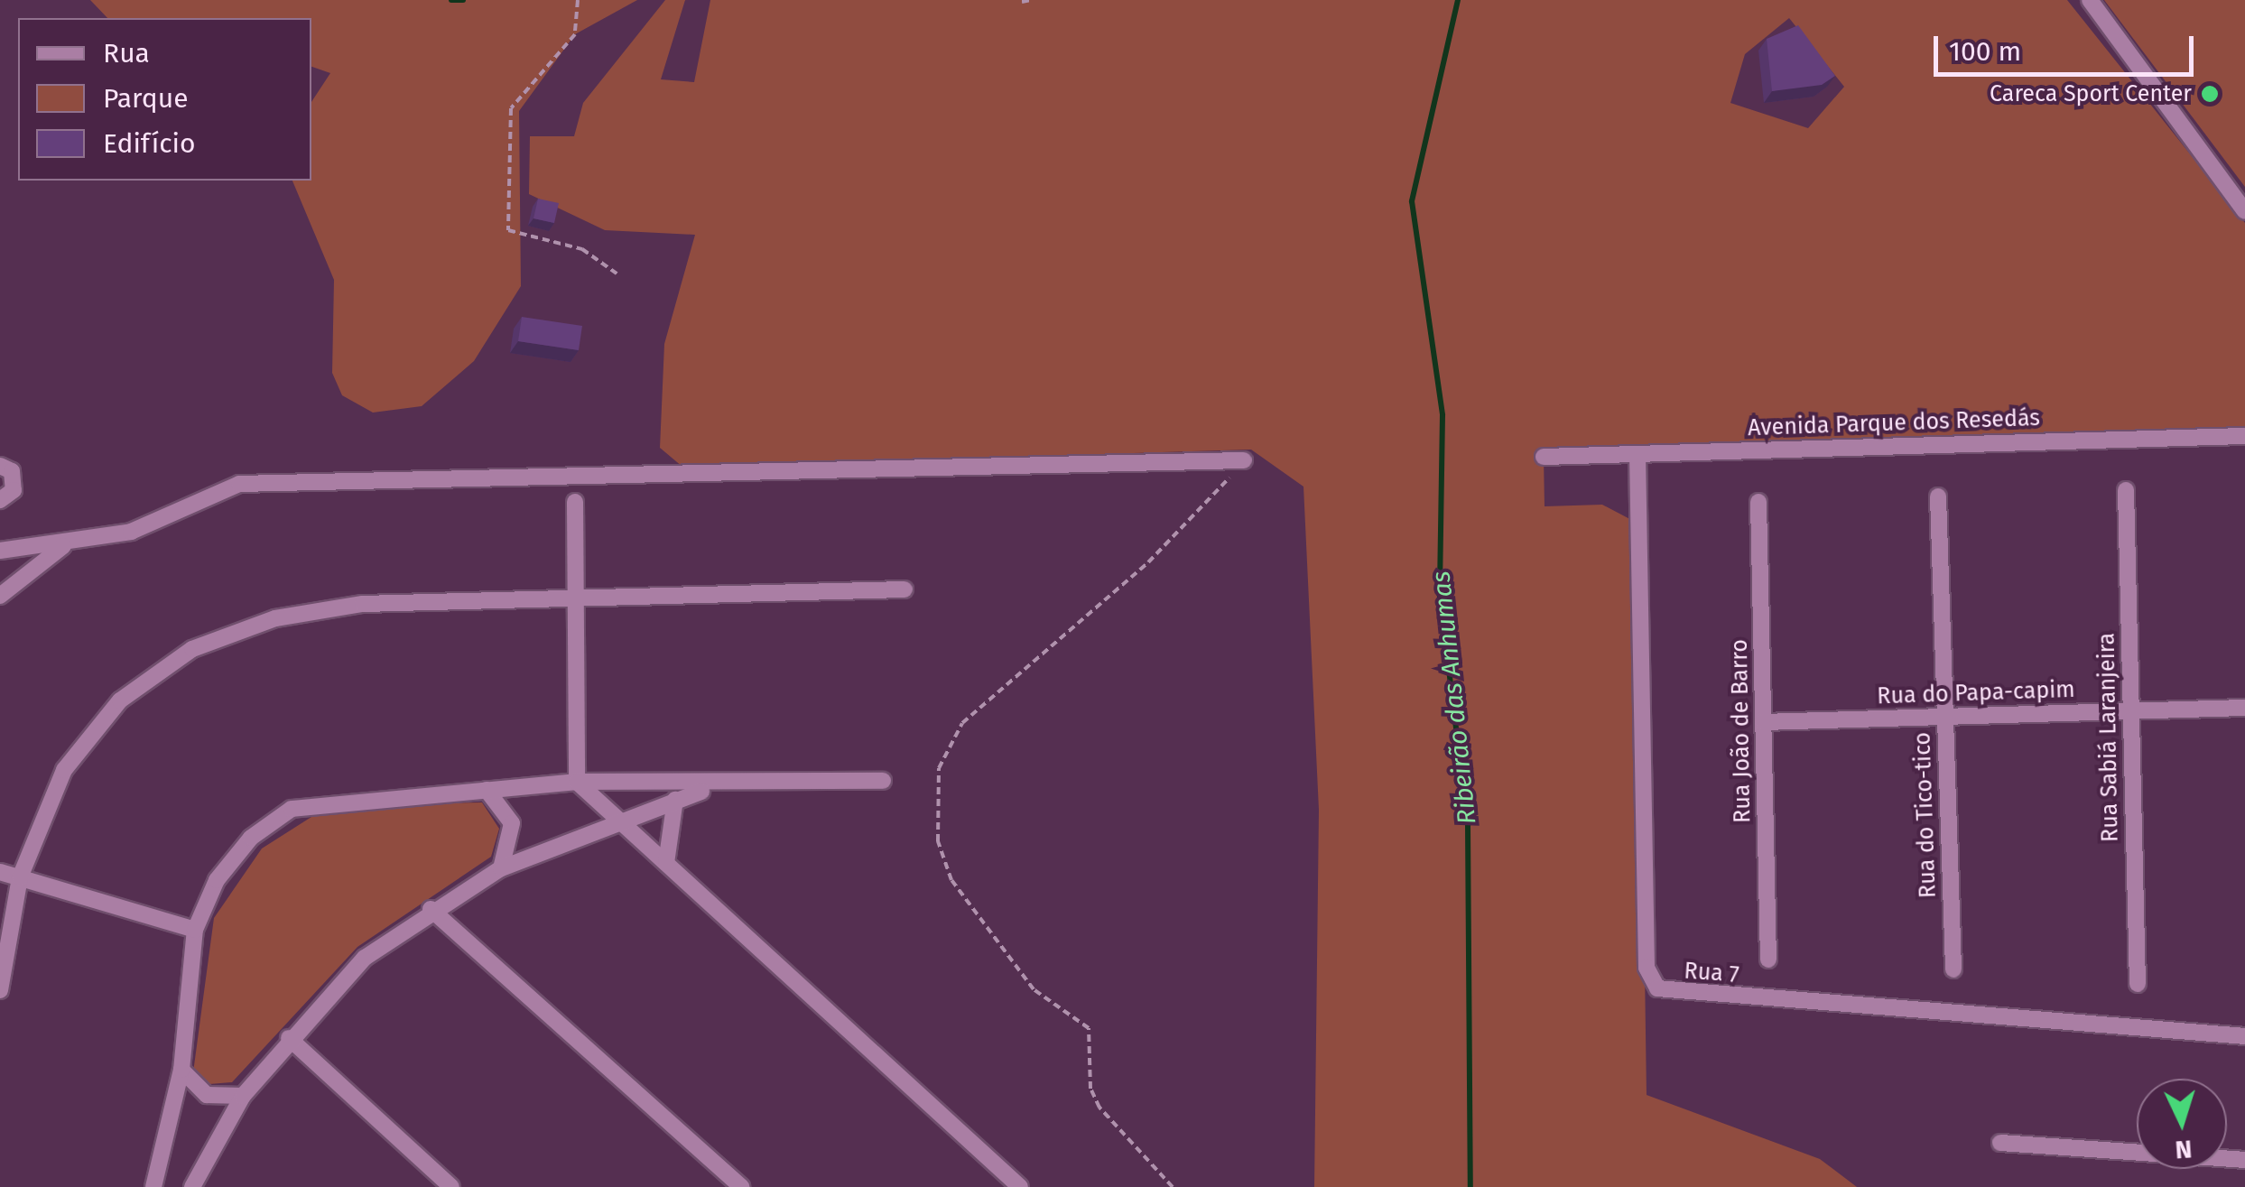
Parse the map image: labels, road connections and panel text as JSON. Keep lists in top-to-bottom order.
{
  "streets": {
    "street": [
      "Avenida Parque dos Resedás",
      "Rua do Papa-capim",
      "Rua João de Barro",
      "Rua Sabiá Laranjeira",
      "Rua do Tico-tico",
      "Rua 7"
    ]
  },
  "crossings": [
    ["Avenida Parque dos Resedás", "Rua 7"],
    ["Rua do Papa-capim", "Rua João de Barro"],
    ["Rua do Papa-capim", "Rua Sabiá Laranjeira"],
    ["Rua do Papa-capim", "Rua do Tico-tico"]
  ],
  "water": ["Ribeirão das Anhumas"],
  "places": ["Careca Sport Center"],
  "legend": ["Rua", "Parque", "Edifício"],
  "scale_bar": "100 m",
  "north": "bottom"
}
